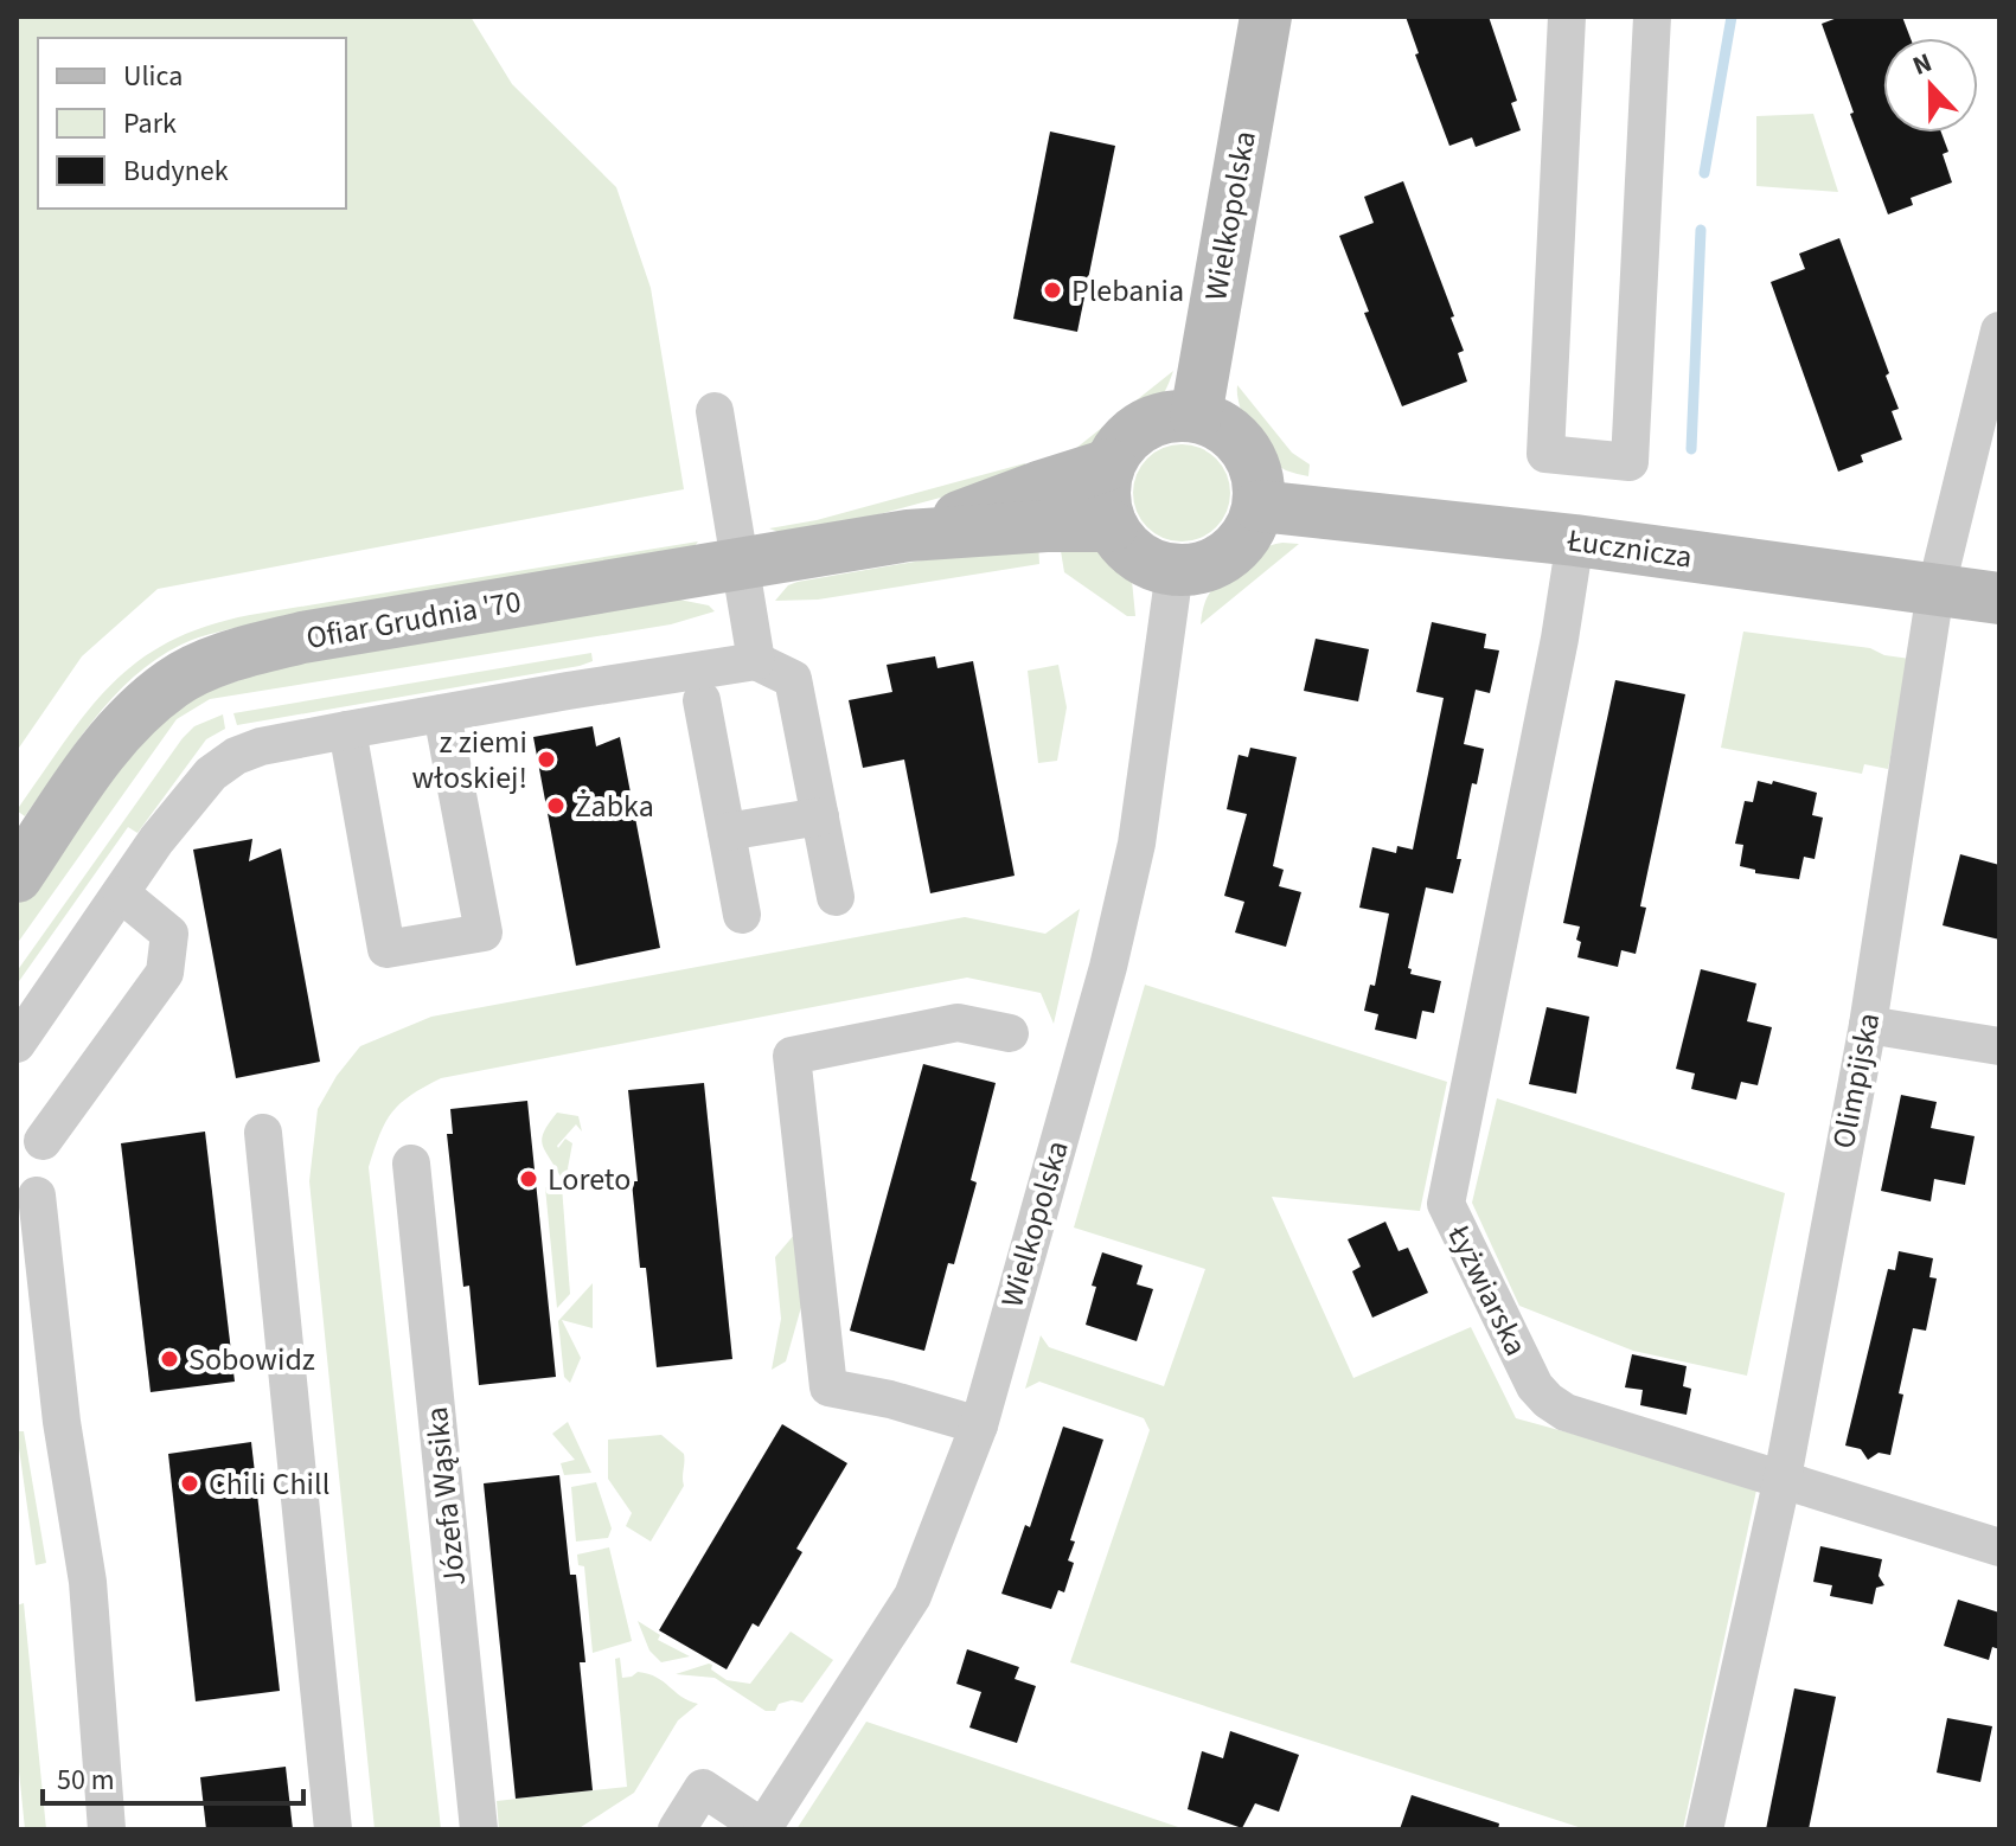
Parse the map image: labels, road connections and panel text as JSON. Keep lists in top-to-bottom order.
{
  "streets": {
    "street": [
      "Wielkopolska",
      "Łucznicza",
      "Ofiar Grudnia '70",
      "Olimpijska",
      "Łyżwiarska",
      "Józefa Wąsika"
    ]
  },
  "crossings": [
    ["Wielkopolska", "Łucznicza"],
    ["Wielkopolska", "Ofiar Grudnia '70"],
    ["Łucznicza", "Ofiar Grudnia '70"],
    ["Łucznicza", "Olimpijska"],
    ["Łucznicza", "Łyżwiarska"],
    ["Olimpijska", "Łyżwiarska"]
  ],
  "places": [
    "Plebania",
    "z ziemi włoskiej!",
    "Żabka",
    "Loreto",
    "Sobowidz",
    "Chili Chill"
  ],
  "legend": ["Ulica", "Park", "Budynek"],
  "scale_bar": "50 m",
  "north": "top"
}
